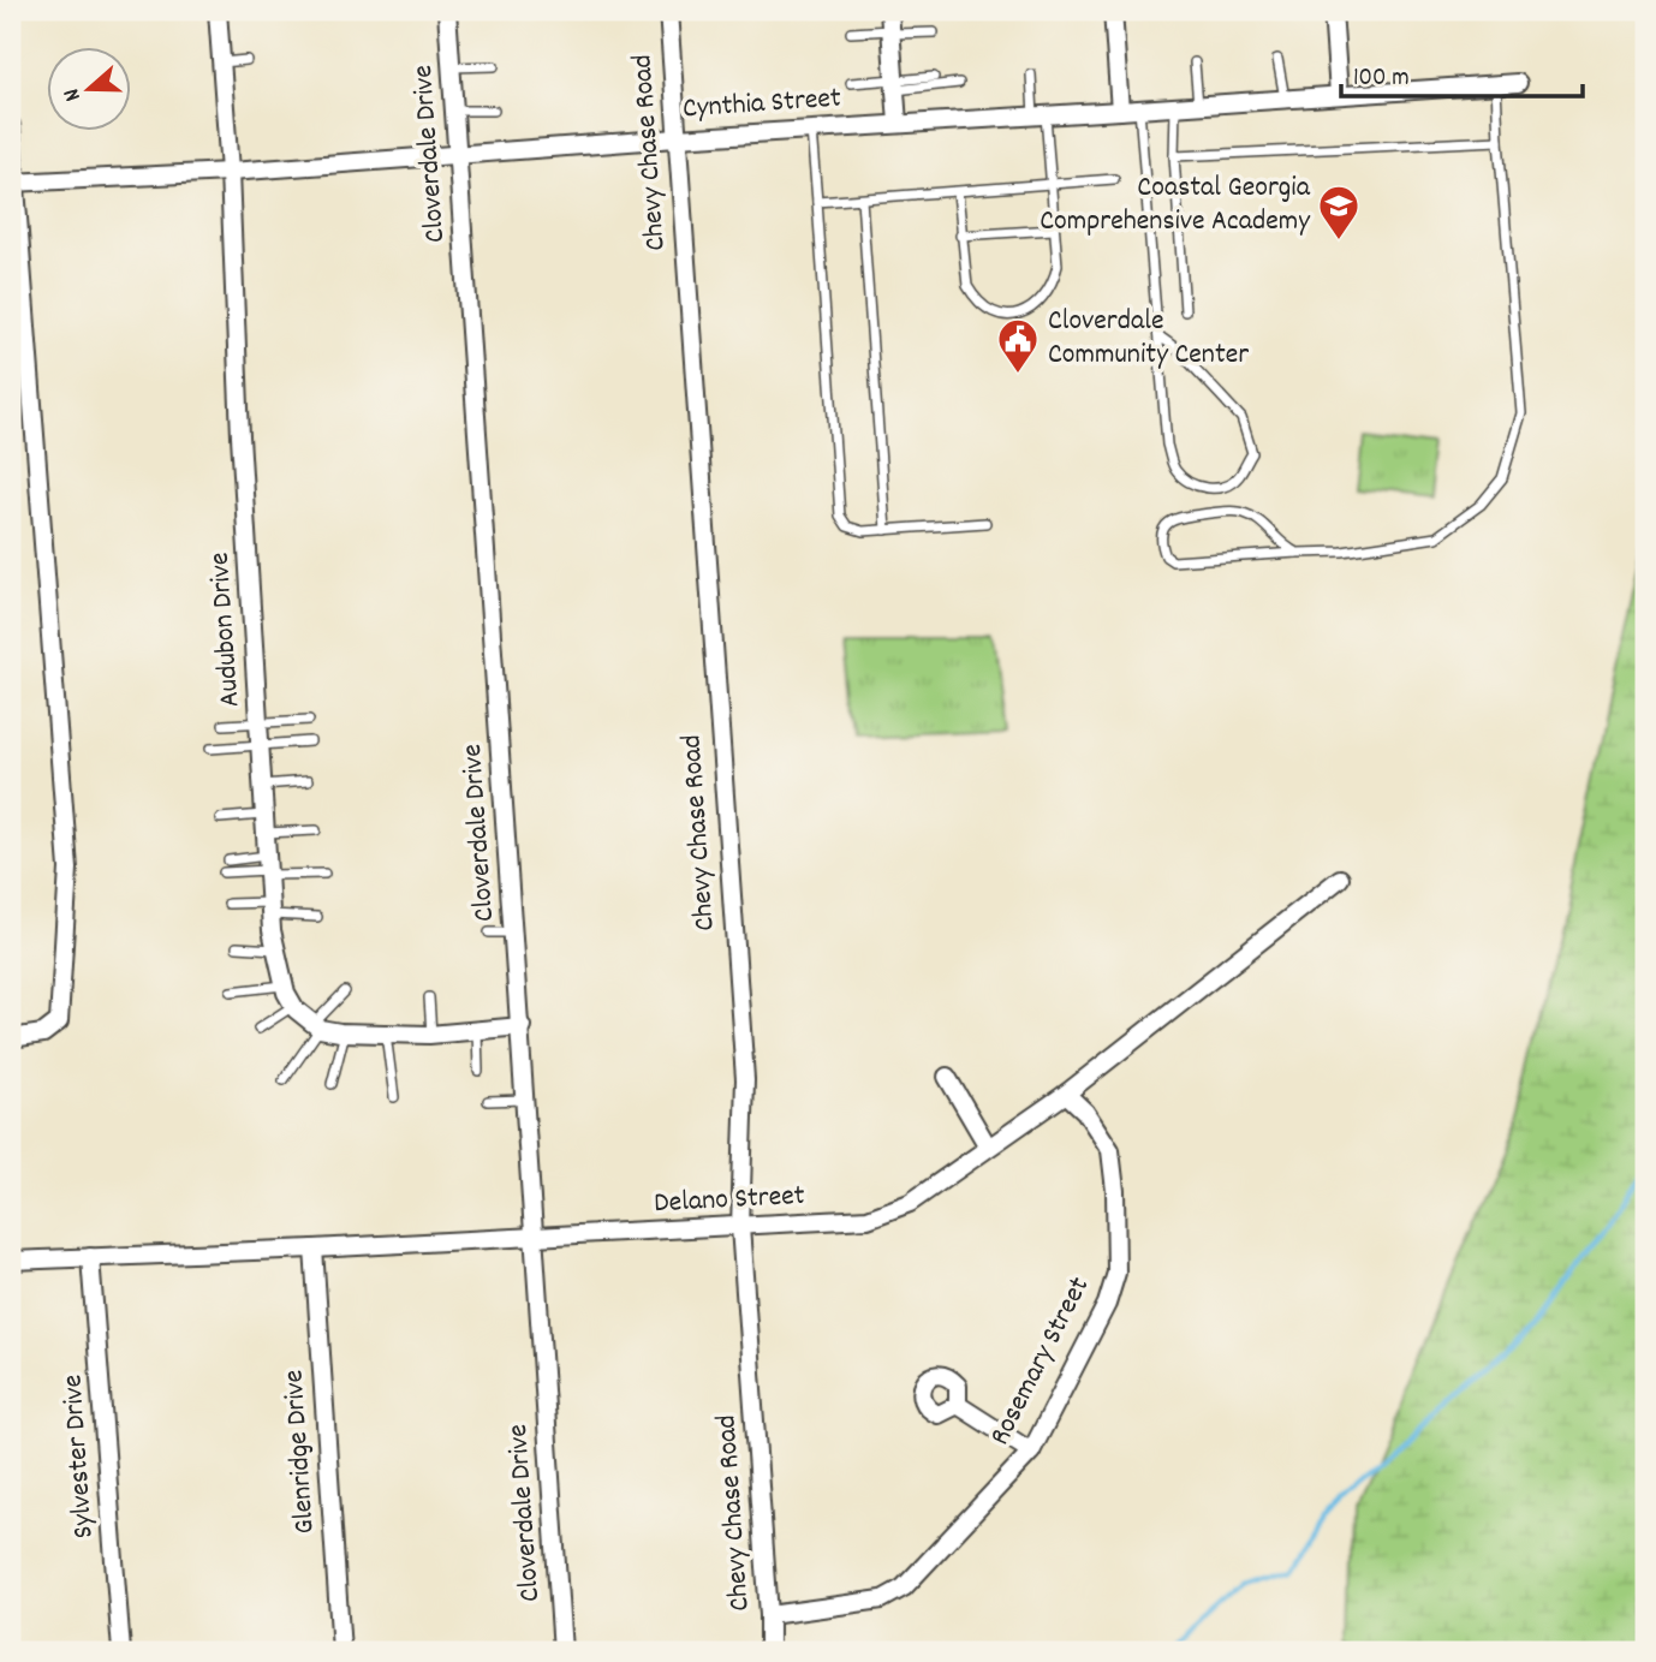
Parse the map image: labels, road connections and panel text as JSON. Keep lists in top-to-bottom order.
{
  "streets": {
    "street": [
      "Cynthia Street",
      "Chevy Chase Road",
      "Cloverdale Drive",
      "Audubon Drive",
      "Delano Street",
      "Rosemary Street",
      "Glenridge Drive",
      "Sylvester Drive"
    ]
  },
  "crossings": [
    ["Cynthia Street", "Chevy Chase Road"],
    ["Cynthia Street", "Cloverdale Drive"],
    ["Cynthia Street", "Audubon Drive"],
    ["Chevy Chase Road", "Delano Street"],
    ["Chevy Chase Road", "Rosemary Street"],
    ["Cloverdale Drive", "Delano Street"],
    ["Delano Street", "Rosemary Street"],
    ["Delano Street", "Glenridge Drive"],
    ["Delano Street", "Sylvester Drive"]
  ],
  "places": {
    "school or university": ["Coastal Georgia Comprehensive Academy"],
    "public building": ["Cloverdale Community Center"]
  },
  "scale_bar": "100 m",
  "north": "left"
}
